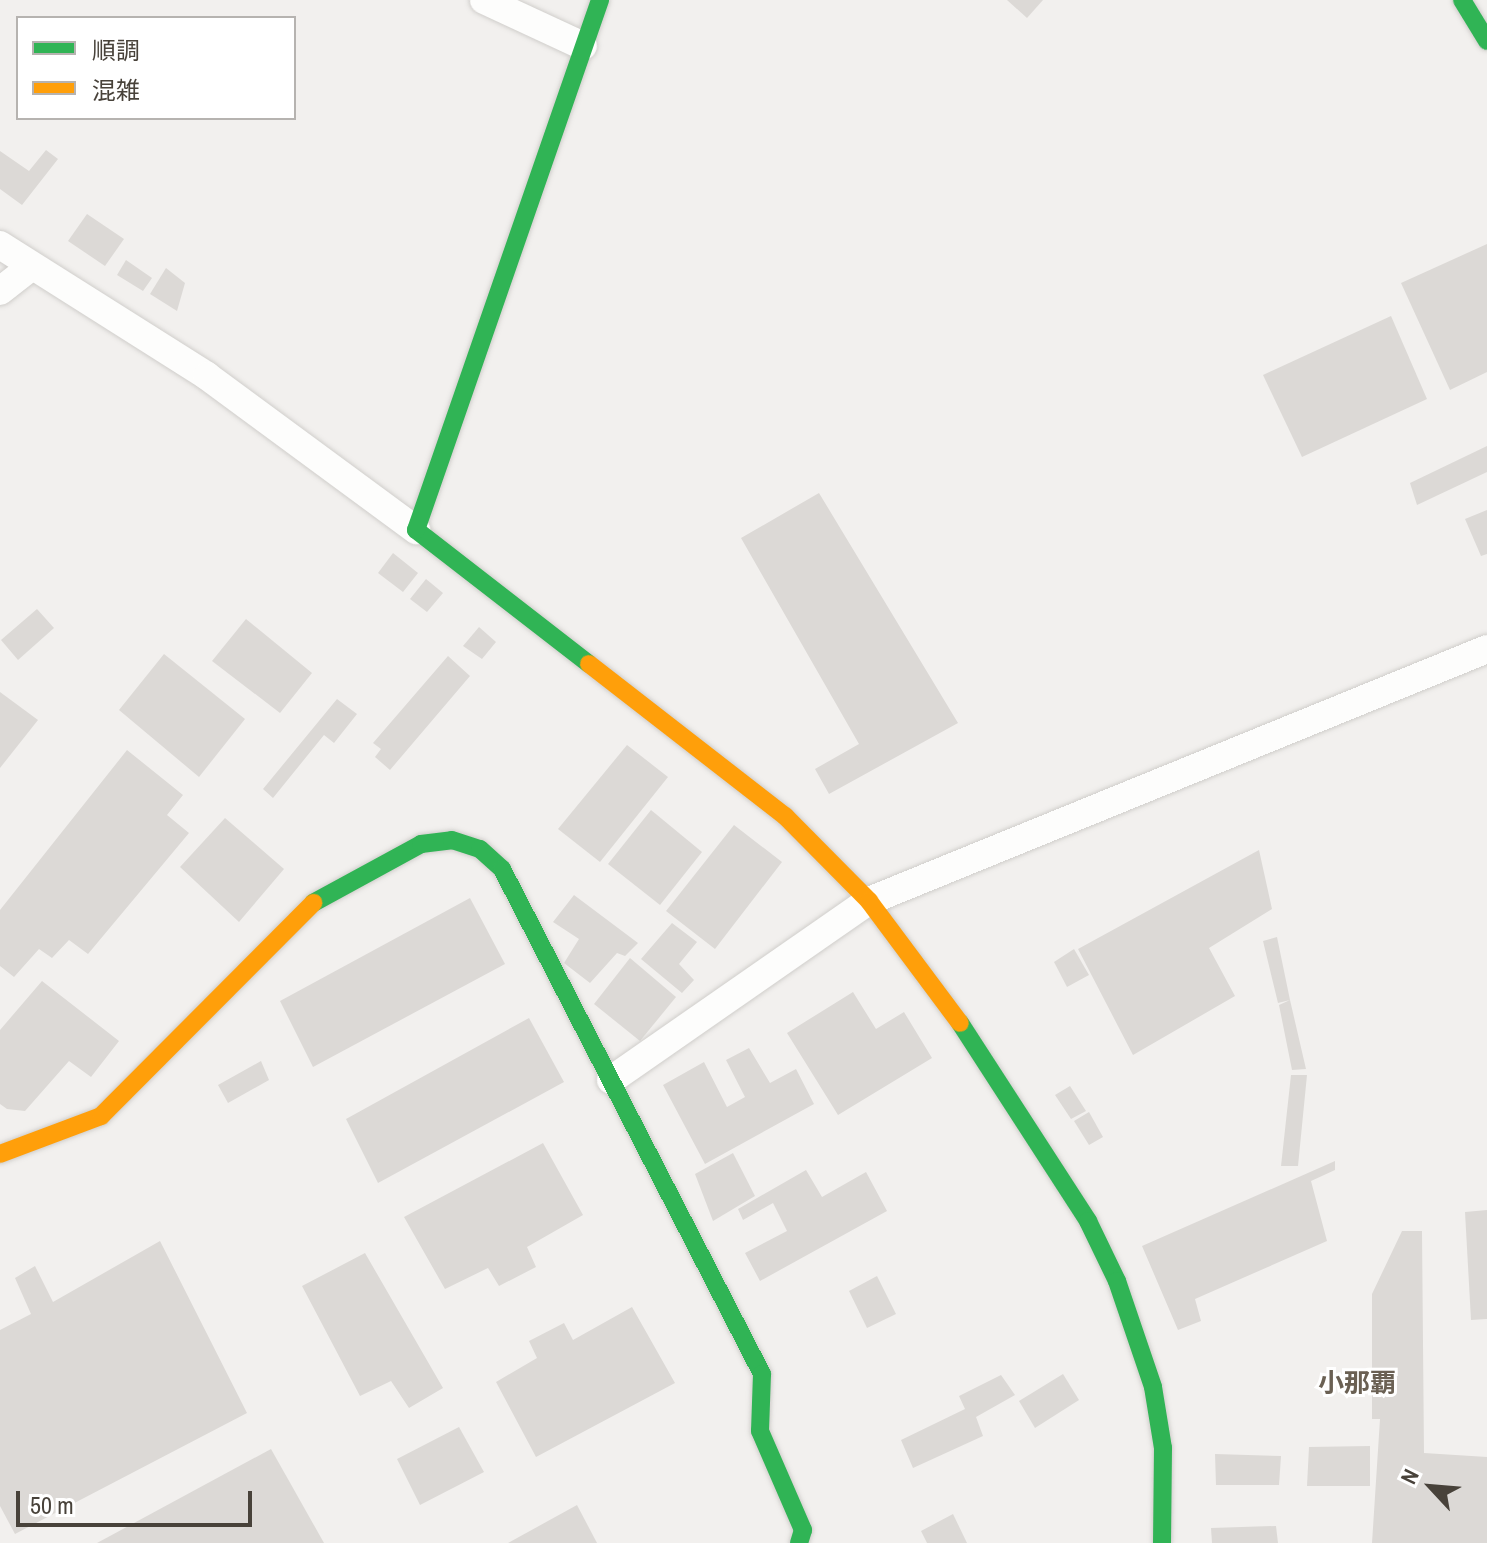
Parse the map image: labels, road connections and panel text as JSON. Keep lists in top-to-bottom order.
{
  "districts": ["小那覇"],
  "legend": ["順調", "混雑"],
  "scale_bar": "50 m",
  "north": "top left"
}
